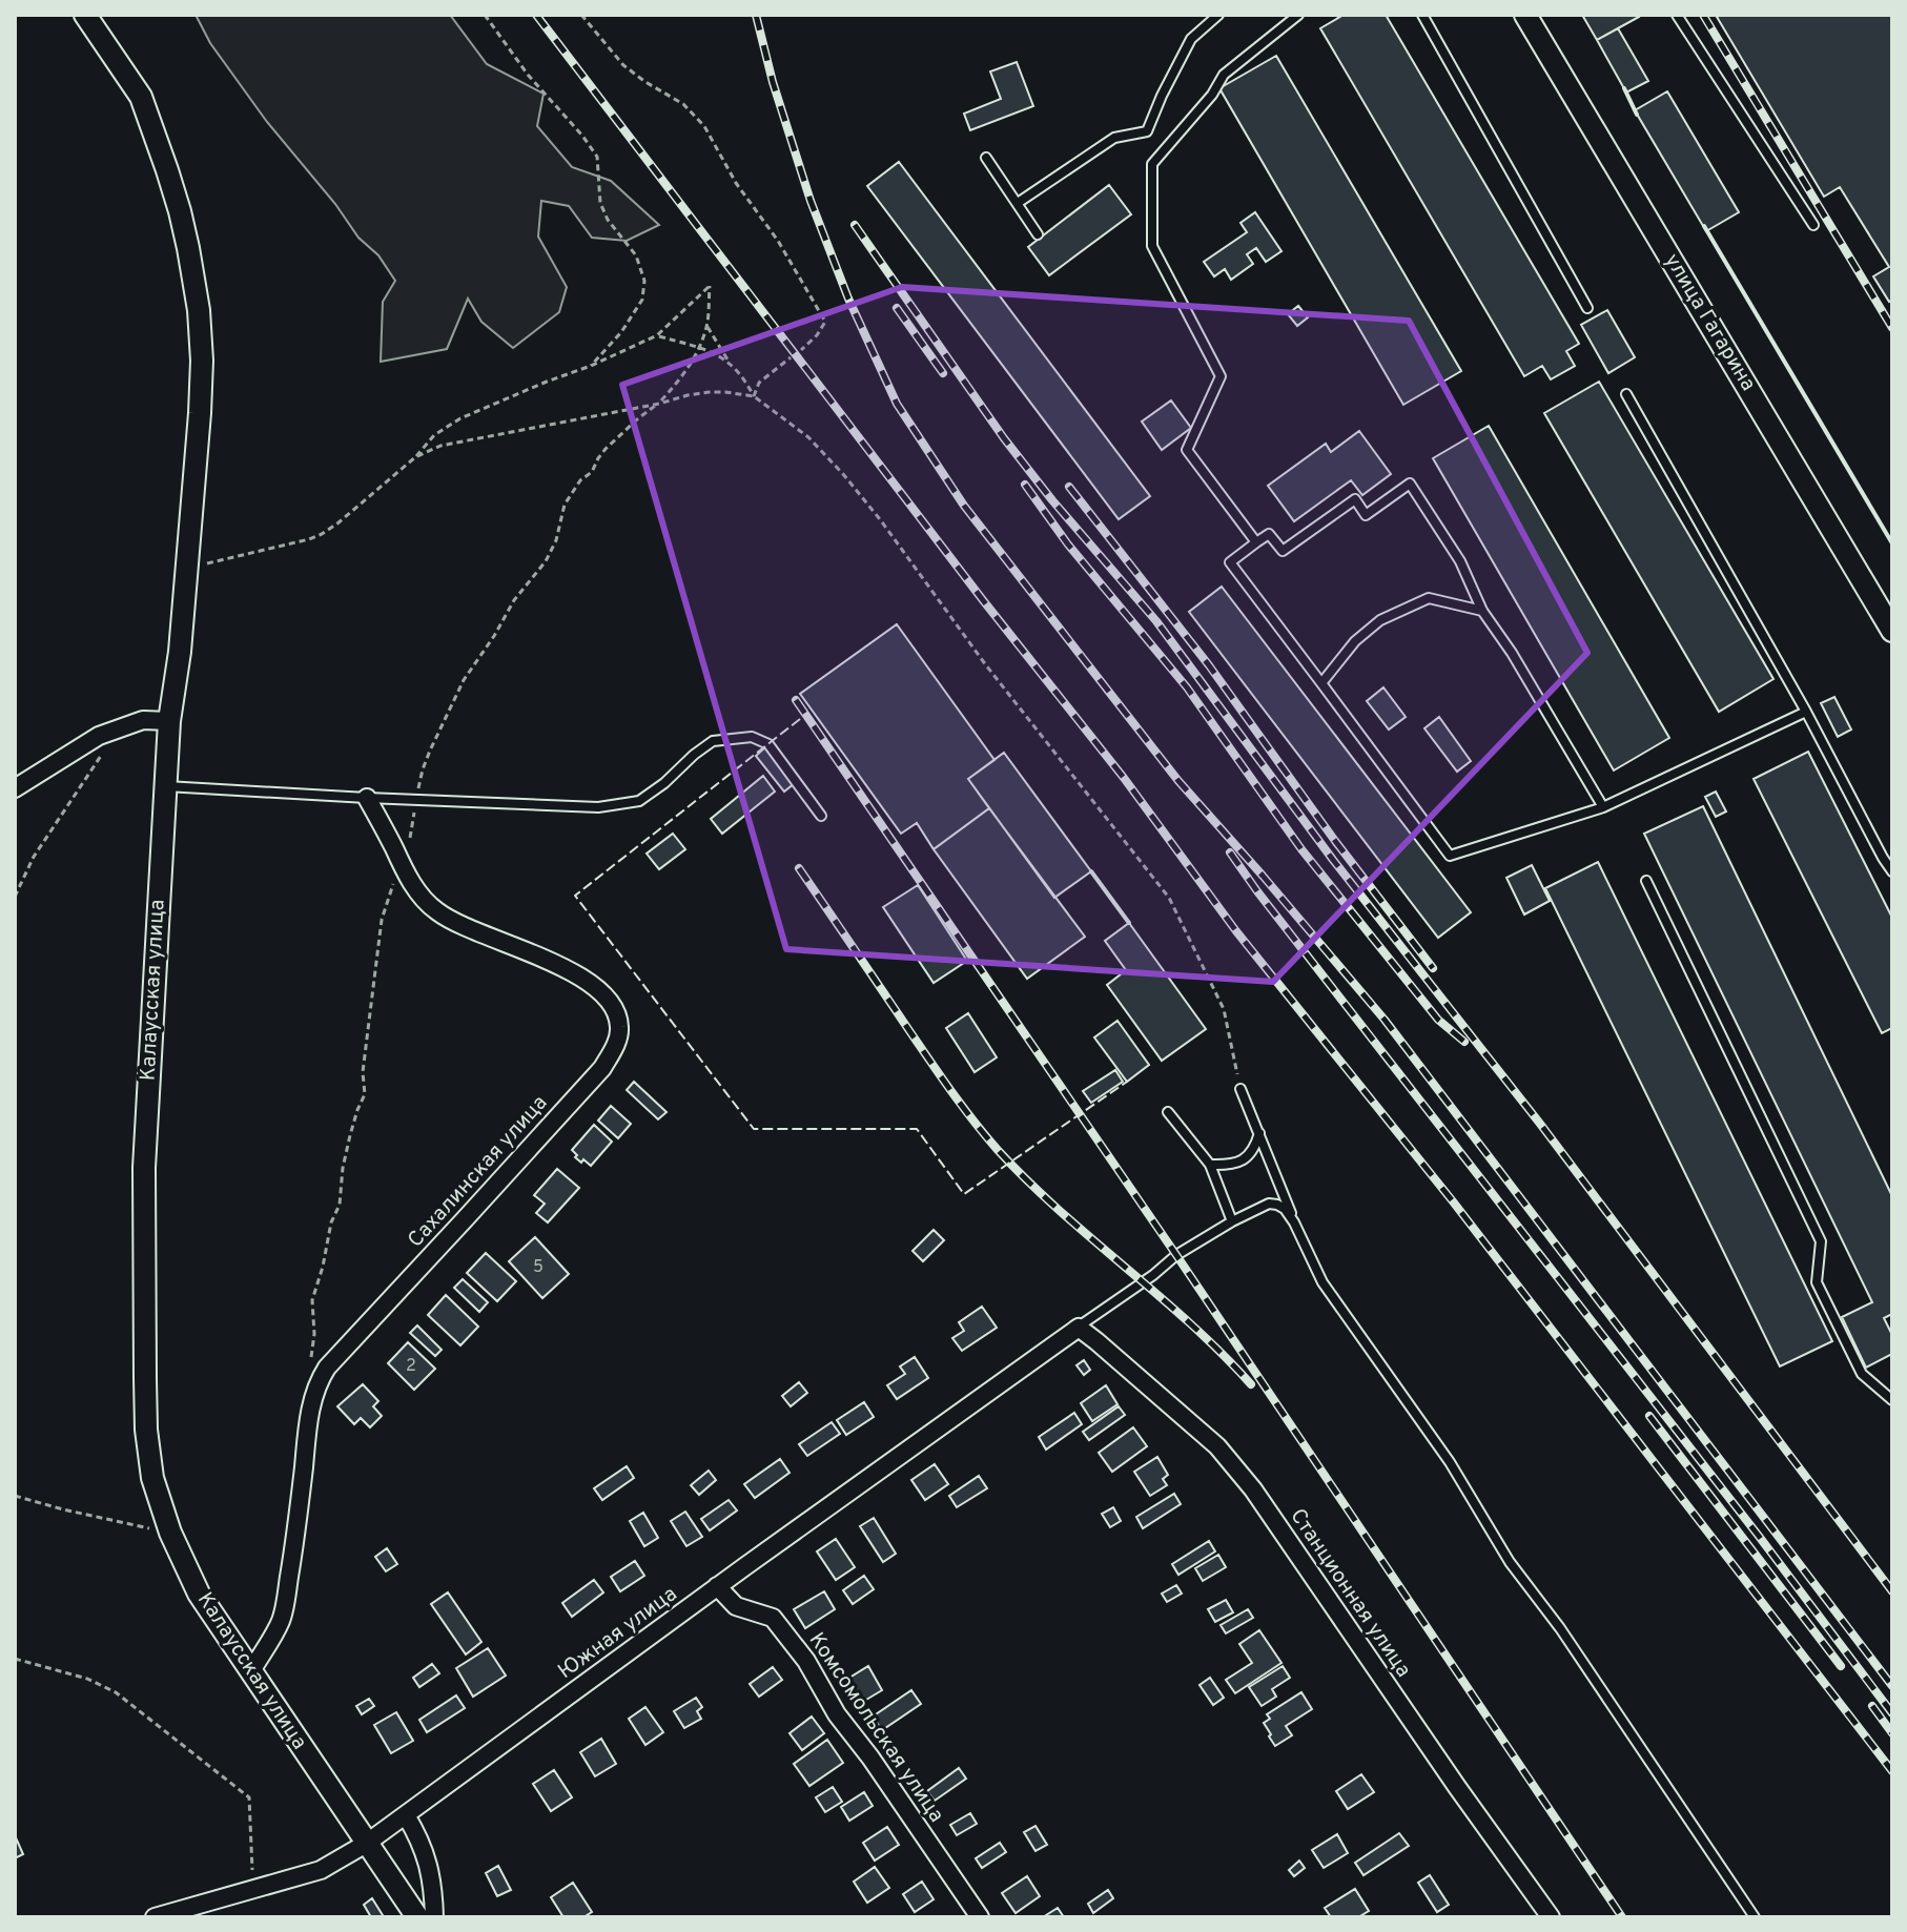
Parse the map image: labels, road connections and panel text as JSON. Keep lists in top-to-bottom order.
{
  "streets": {
    "street": [
      "улица Гагарина",
      "Калаусская улица",
      "Сахалинская улица",
      "Станционная улица",
      "Южная улица",
      "Комсомольская улица"
    ]
  },
  "crossings": [
    ["Калаусская улица", "Сахалинская улица"],
    ["Калаусская улица", "Южная улица"],
    ["Станционная улица", "Южная улица"],
    ["Южная улица", "Комсомольская улица"]
  ],
  "house_numbers": ["5", "2"]
}
